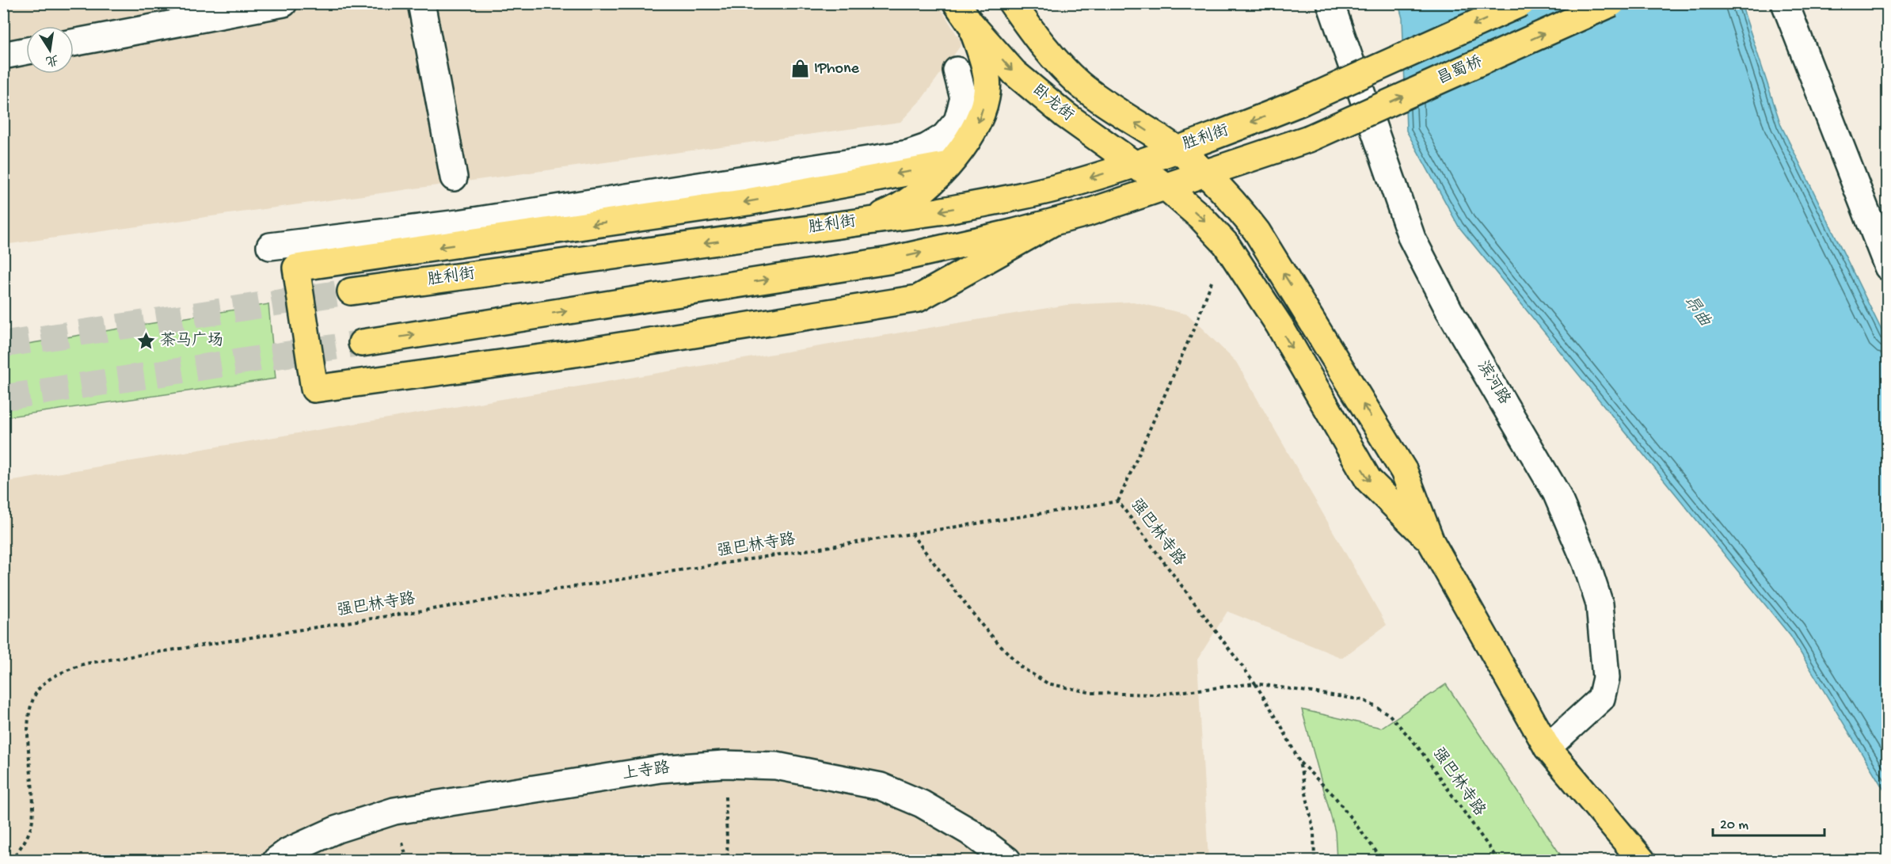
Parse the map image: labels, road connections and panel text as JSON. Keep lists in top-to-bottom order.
{
  "streets": {
    "main road": ["昌蜀桥", "卧龙街", "胜利街"],
    "street": ["滨河路", "上寺路"],
    "path": ["强巴林寺路"]
  },
  "crossings": [
    ["昌蜀桥", "胜利街"],
    ["卧龙街", "胜利街"]
  ],
  "one_way": ["昌蜀桥"],
  "water": ["昂曲"],
  "places": {
    "shop": ["IPhone"],
    "place": ["茶马广场"]
  },
  "scale_bar": "20 m",
  "north": "bottom"
}
